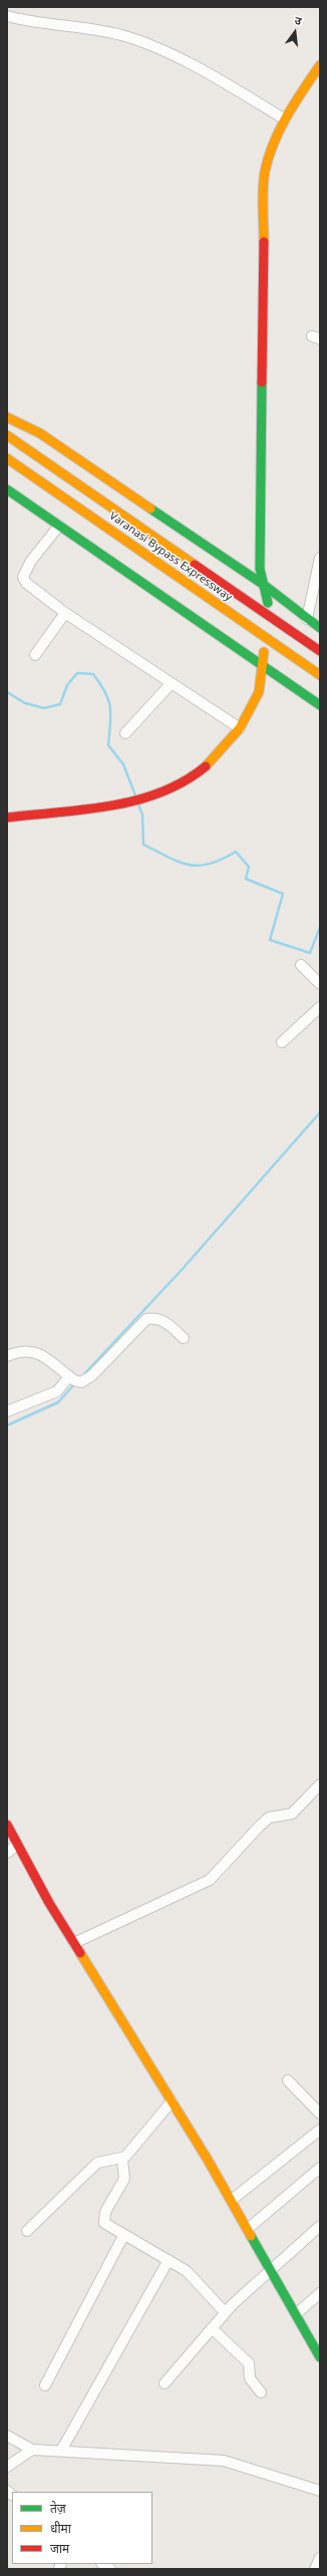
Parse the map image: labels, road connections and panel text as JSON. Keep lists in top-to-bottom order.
{
  "streets": {
    "main road": ["Varanasi Bypass Expressway"]
  },
  "legend": ["तेज़", "धीमा", "जाम"],
  "north": "top"
}
